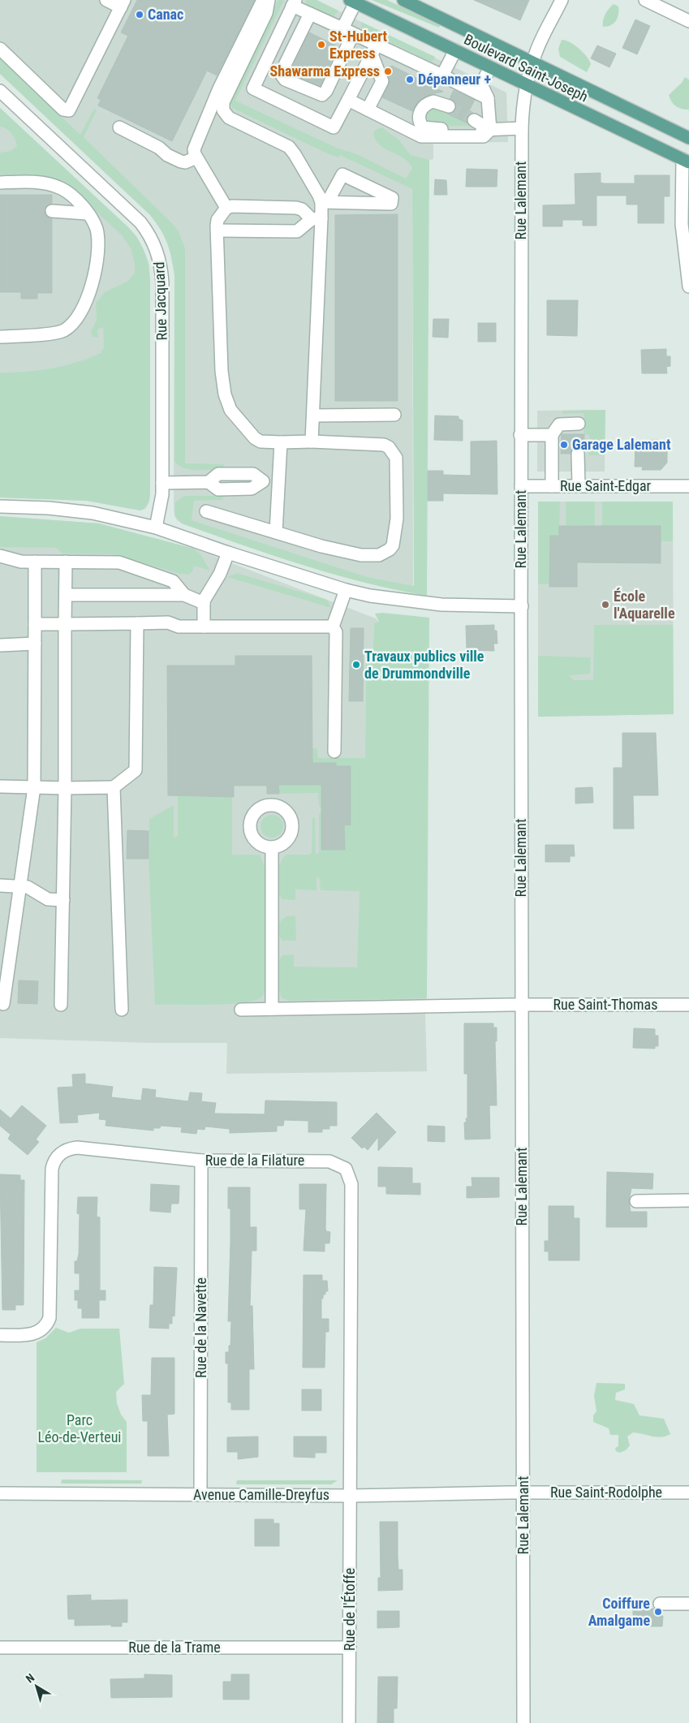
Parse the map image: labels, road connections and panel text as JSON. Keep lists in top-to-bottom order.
{
  "streets": {
    "main road": ["Boulevard Saint-Joseph"],
    "street": [
      "Rue Lalemant",
      "Rue Jacquard",
      "Rue Saint-Edgar",
      "Rue Saint-Thomas",
      "Rue de la Filature",
      "Rue de la Navette",
      "Rue Saint-Rodolphe",
      "Avenue Camille-Dreyfus",
      "Rue de l'Étoffe",
      "Rue de la Trame"
    ]
  },
  "crossings": [
    ["Boulevard Saint-Joseph", "Rue Lalemant"],
    ["Rue Lalemant", "Rue Saint-Edgar"],
    ["Rue Lalemant", "Rue Saint-Thomas"],
    ["Rue Lalemant", "Rue Saint-Rodolphe"],
    ["Rue Lalemant", "Avenue Camille-Dreyfus"],
    ["Rue de la Filature", "Rue de la Navette"],
    ["Rue de la Filature", "Avenue Camille-Dreyfus"],
    ["Rue de la Filature", "Rue de l'Étoffe"],
    ["Rue de la Navette", "Avenue Camille-Dreyfus"],
    ["Rue Saint-Rodolphe", "Avenue Camille-Dreyfus"],
    ["Avenue Camille-Dreyfus", "Rue de l'Étoffe"],
    ["Rue de l'Étoffe", "Rue de la Trame"]
  ],
  "parks": ["Parc Léo-de-Verteui"],
  "places": [
    "Canac",
    "St-Hubert Express",
    "Shawarma Express",
    "Dépanneur +",
    "Garage Lalemant",
    "École l'Aquarelle",
    "Travaux publics ville de Drummondville",
    "Coiffure Amalgame"
  ],
  "north": "top left"
}
